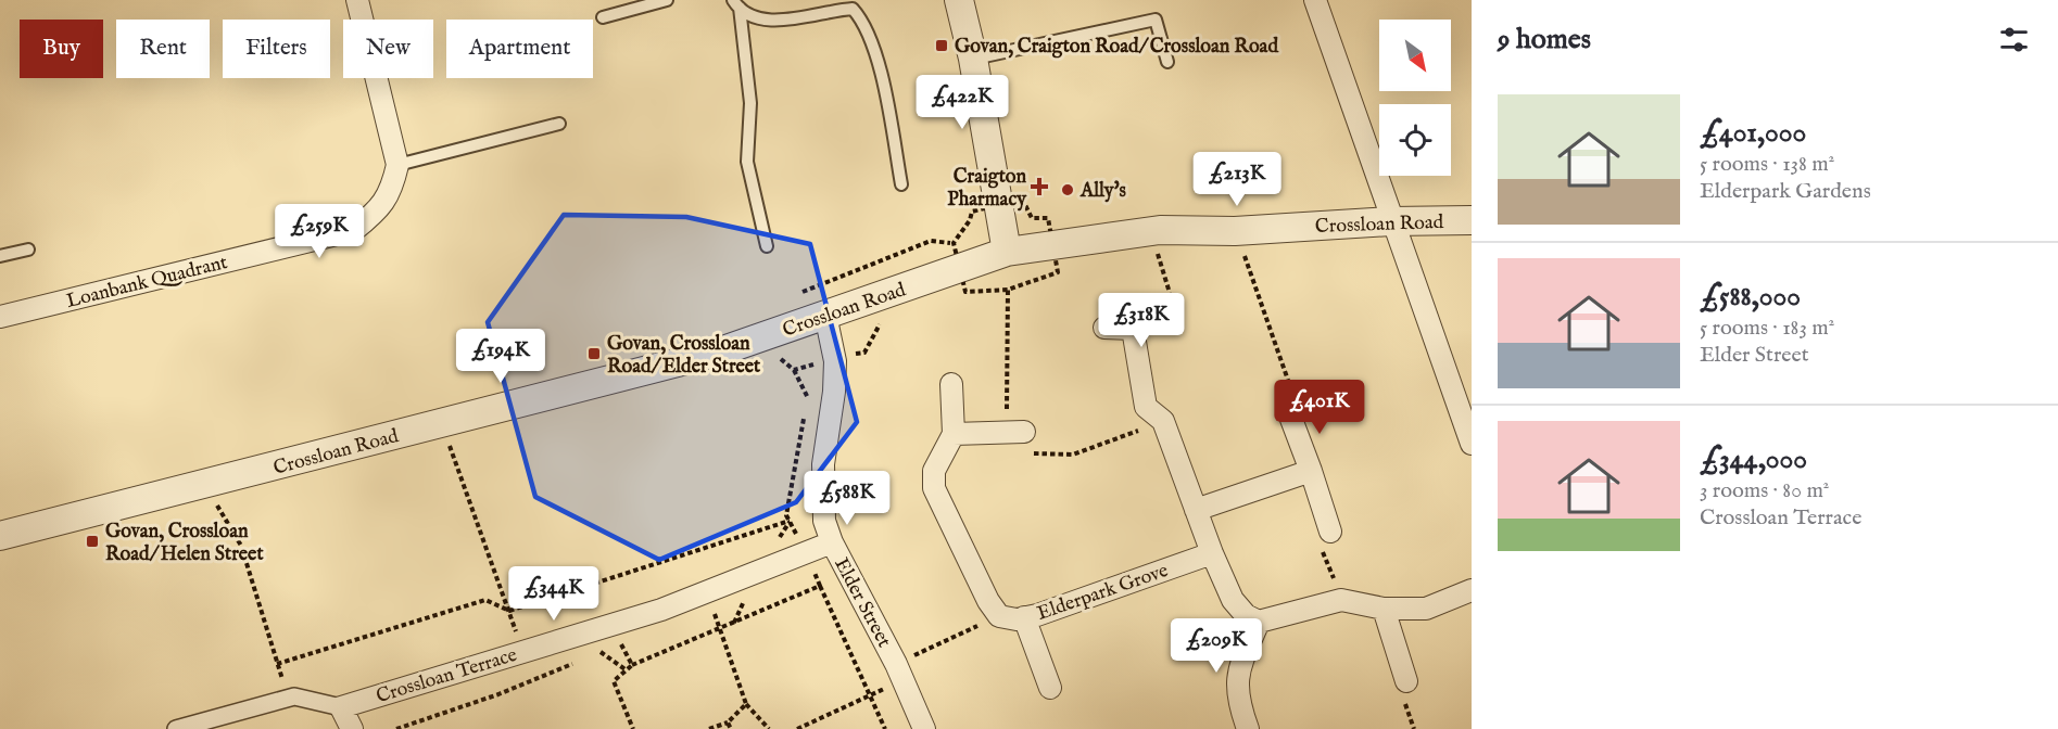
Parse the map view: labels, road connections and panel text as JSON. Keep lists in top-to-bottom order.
{
  "streets": {
    "street": [
      "Crossloan Road",
      "Loanbank Quadrant",
      "Elderpark Grove",
      "Elder Street",
      "Crossloan Terrace"
    ]
  },
  "crossings": [
    ["Crossloan Road", "Elder Street"],
    ["Elder Street", "Crossloan Terrace"]
  ],
  "places": {
    "transit": ["Govan, Craigton Road/ Crossloan Road", "Govan, Crossloan Road/ Elder Street", "Govan, Crossloan Road/ Helen Street"],
    "health": ["Craigton Pharmacy"],
    "other": ["Ally's"]
  },
  "north": "bottom right",
  "page": {
    "heading": "9 homes",
    "chip": [
      "Buy",
      "Rent",
      "Filters",
      "New",
      "Apartment"
    ],
    "price": [
      "£422K",
      "£213K",
      "£259K",
      "£318K",
      "£194K",
      "£401K",
      "£588K",
      "£344K",
      "£209K"
    ],
    "list": [
      {
        "name": "£401,000",
        "note": "5 rooms · 138 m² · Elderpark Gardens"
      },
      {
        "name": "£588,000",
        "note": "5 rooms · 183 m² · Elder Street"
      },
      {
        "name": "£344,000",
        "note": "3 rooms · 80 m² · Crossloan Terrace"
      }
    ]
  }
}
